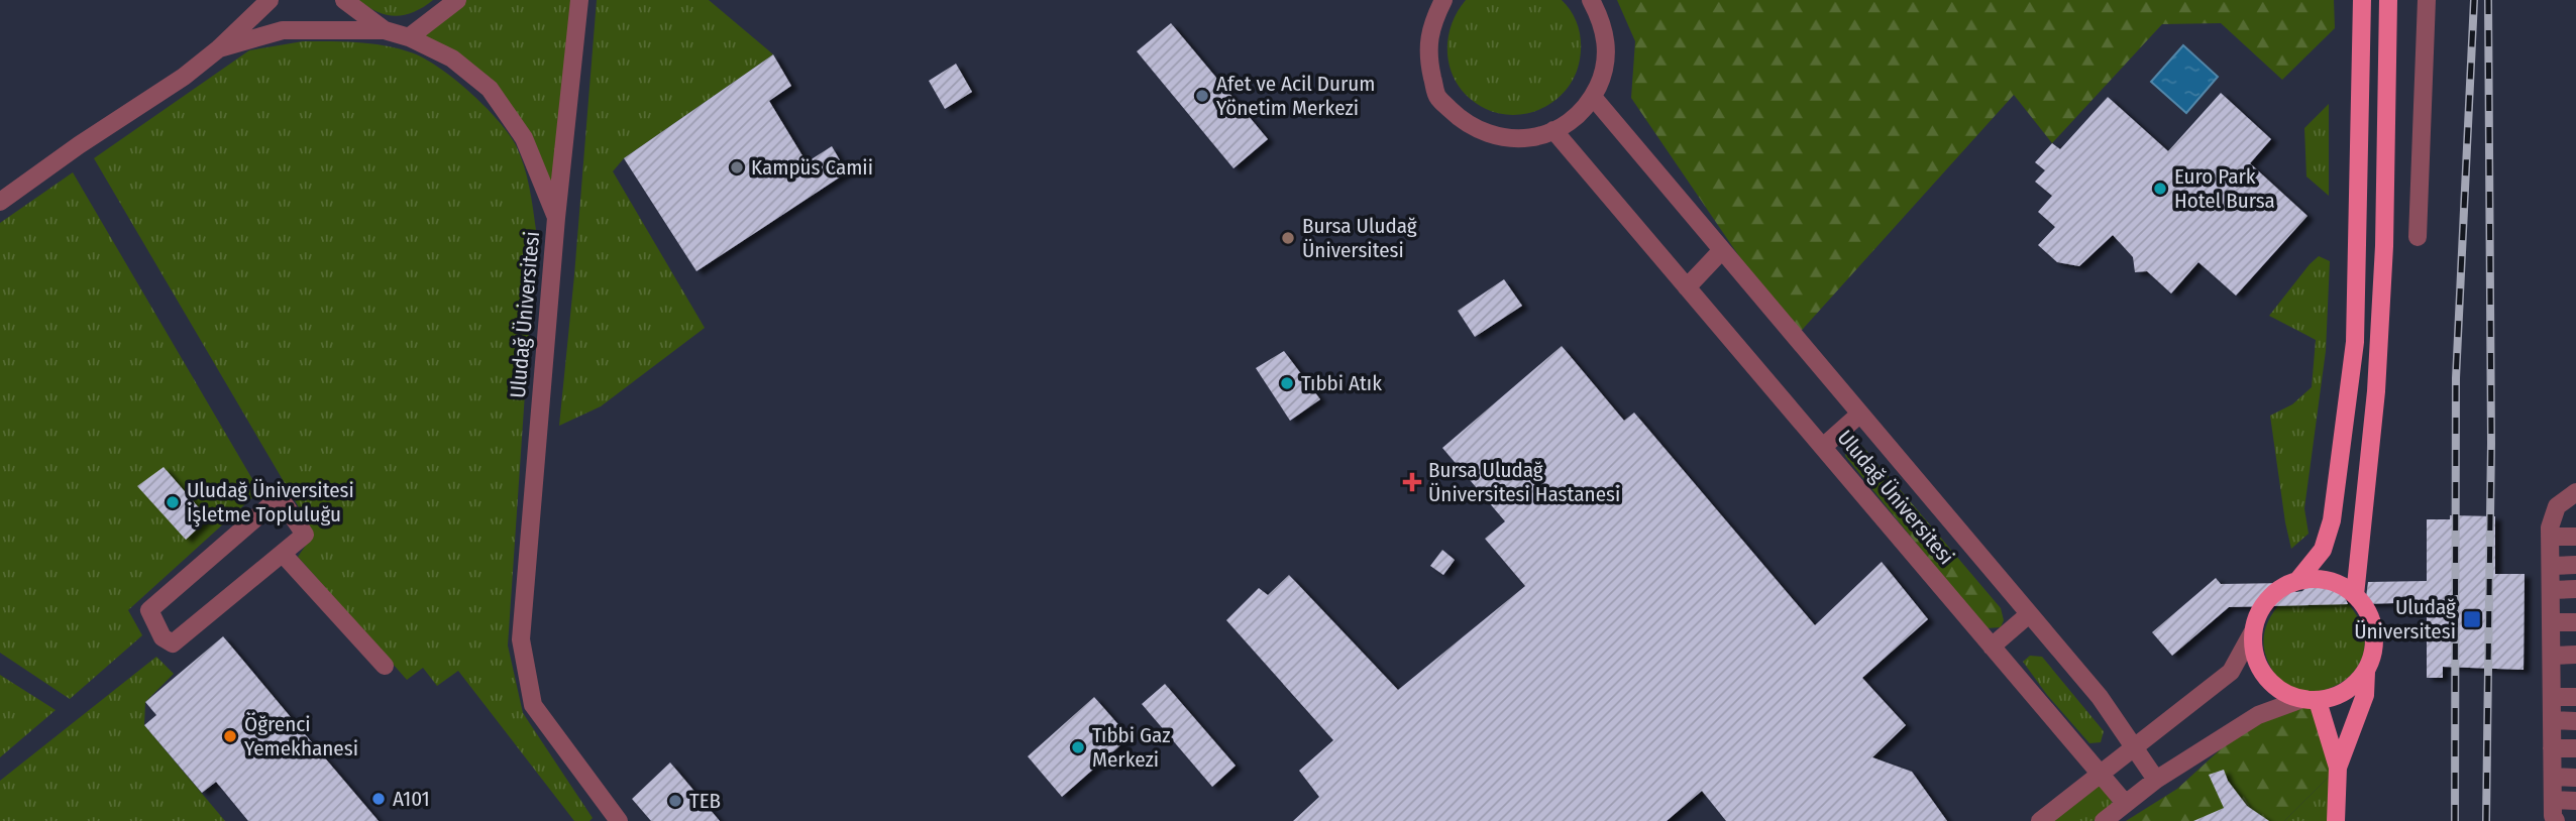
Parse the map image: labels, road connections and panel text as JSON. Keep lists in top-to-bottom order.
{
  "streets": {
    "street": ["Uludağ Üniversitesi"]
  },
  "places": {
    "other": [
      "Afet ve Acil Durum Yönetim Merkezi",
      "Kampüs Camii",
      "Euro Park Hotel Bursa",
      "Bursa Uludağ Üniversitesi",
      "Tıbbi Atık",
      "Uludağ Üniversitesi İşletme Topluluğu",
      "Öğrenci Yemekhanesi",
      "Tıbbi Gaz Merkezi",
      "A101",
      "TEB"
    ],
    "health": ["Bursa Uludağ Üniversitesi Hastanesi"],
    "transit": ["Uludağ Üniversitesi"]
  }
}
